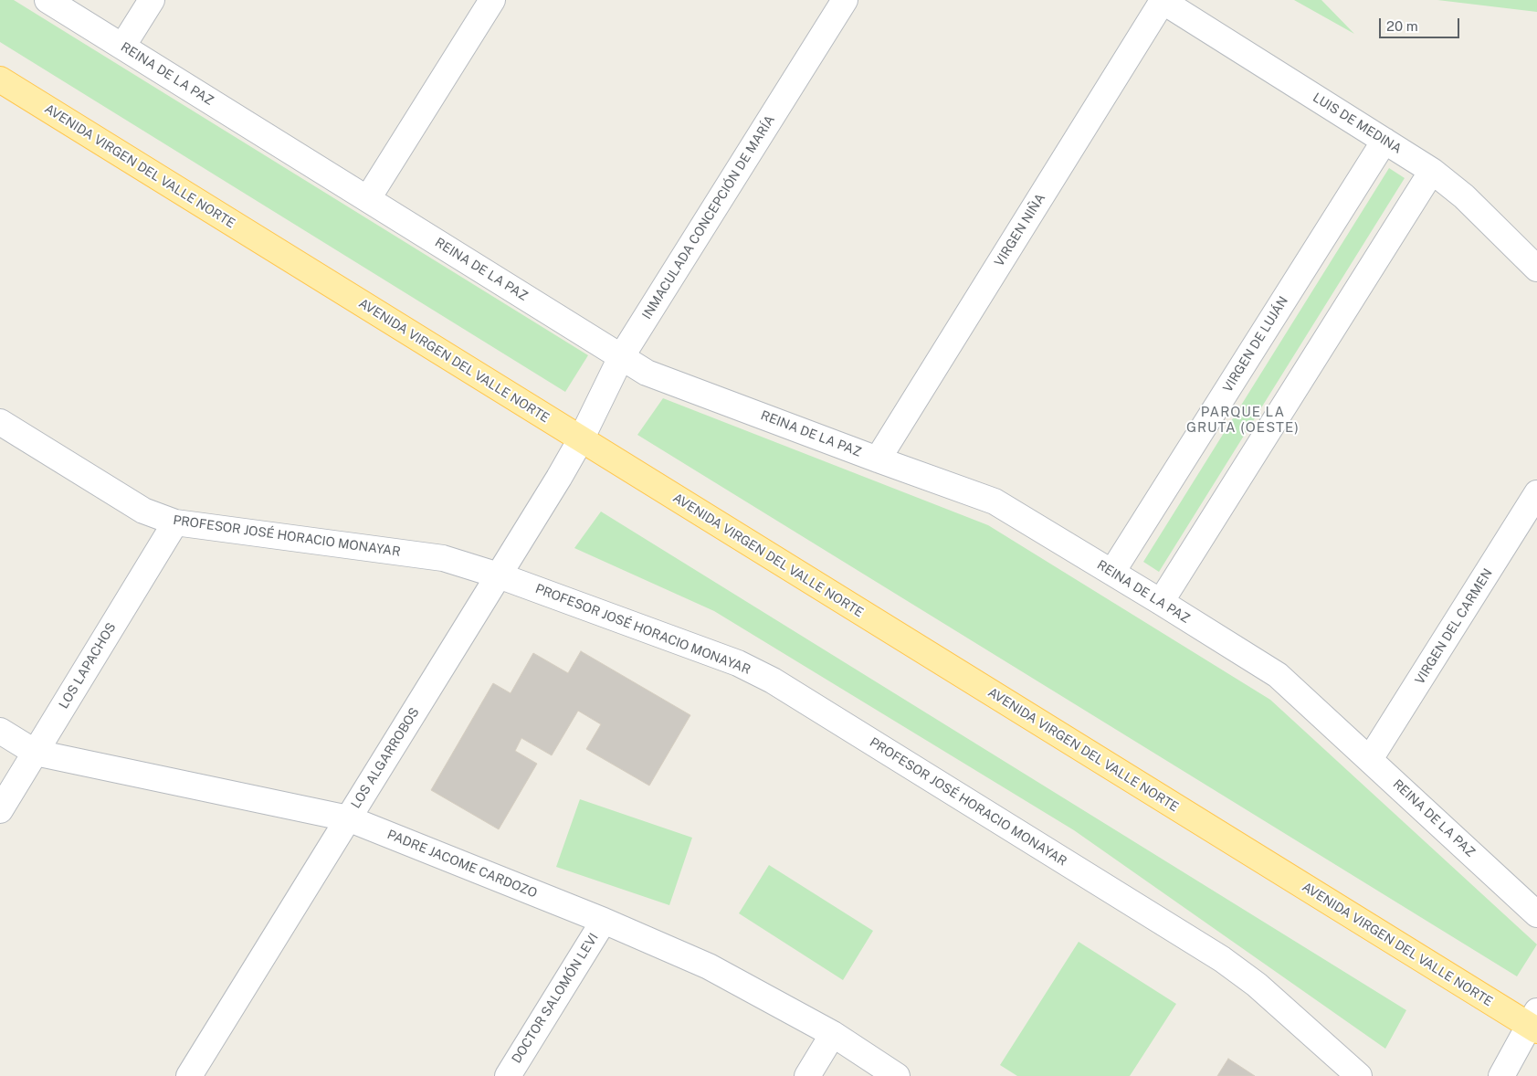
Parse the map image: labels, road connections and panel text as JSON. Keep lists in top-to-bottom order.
{
  "streets": {
    "main road": ["AVENIDA VIRGEN DEL VALLE NORTE"],
    "street": [
      "REINA DE LA PAZ",
      "LUIS DE MEDINA",
      "INMACULADA CONCEPCIÓN DE MARÍA",
      "VIRGEN NIÑA",
      "VIRGEN DE LUJÁN",
      "PROFESOR JOSÉ HORACIO MONAYAR",
      "VIRGEN DEL CARMEN",
      "LOS LAPACHOS",
      "LOS ALGARROBOS",
      "PADRE JACOME CARDOZO",
      "DOCTOR SALOMÓN LEVI"
    ]
  },
  "crossings": [
    ["REINA DE LA PAZ", "INMACULADA CONCEPCIÓN DE MARÍA"],
    ["REINA DE LA PAZ", "VIRGEN NIÑA"],
    ["REINA DE LA PAZ", "VIRGEN DE LUJÁN"],
    ["REINA DE LA PAZ", "VIRGEN DEL CARMEN"],
    ["LUIS DE MEDINA", "VIRGEN NIÑA"],
    ["LUIS DE MEDINA", "VIRGEN DE LUJÁN"],
    ["AVENIDA VIRGEN DEL VALLE NORTE", "INMACULADA CONCEPCIÓN DE MARÍA"],
    ["AVENIDA VIRGEN DEL VALLE NORTE", "LOS ALGARROBOS"],
    ["INMACULADA CONCEPCIÓN DE MARÍA", "LOS ALGARROBOS"],
    ["PROFESOR JOSÉ HORACIO MONAYAR", "LOS LAPACHOS"],
    ["PROFESOR JOSÉ HORACIO MONAYAR", "LOS ALGARROBOS"],
    ["LOS LAPACHOS", "PADRE JACOME CARDOZO"],
    ["LOS ALGARROBOS", "PADRE JACOME CARDOZO"],
    ["PADRE JACOME CARDOZO", "DOCTOR SALOMÓN LEVI"]
  ],
  "districts": ["PARQUE LA GRUTA (OESTE)"],
  "scale_bar": "20 m"
}
